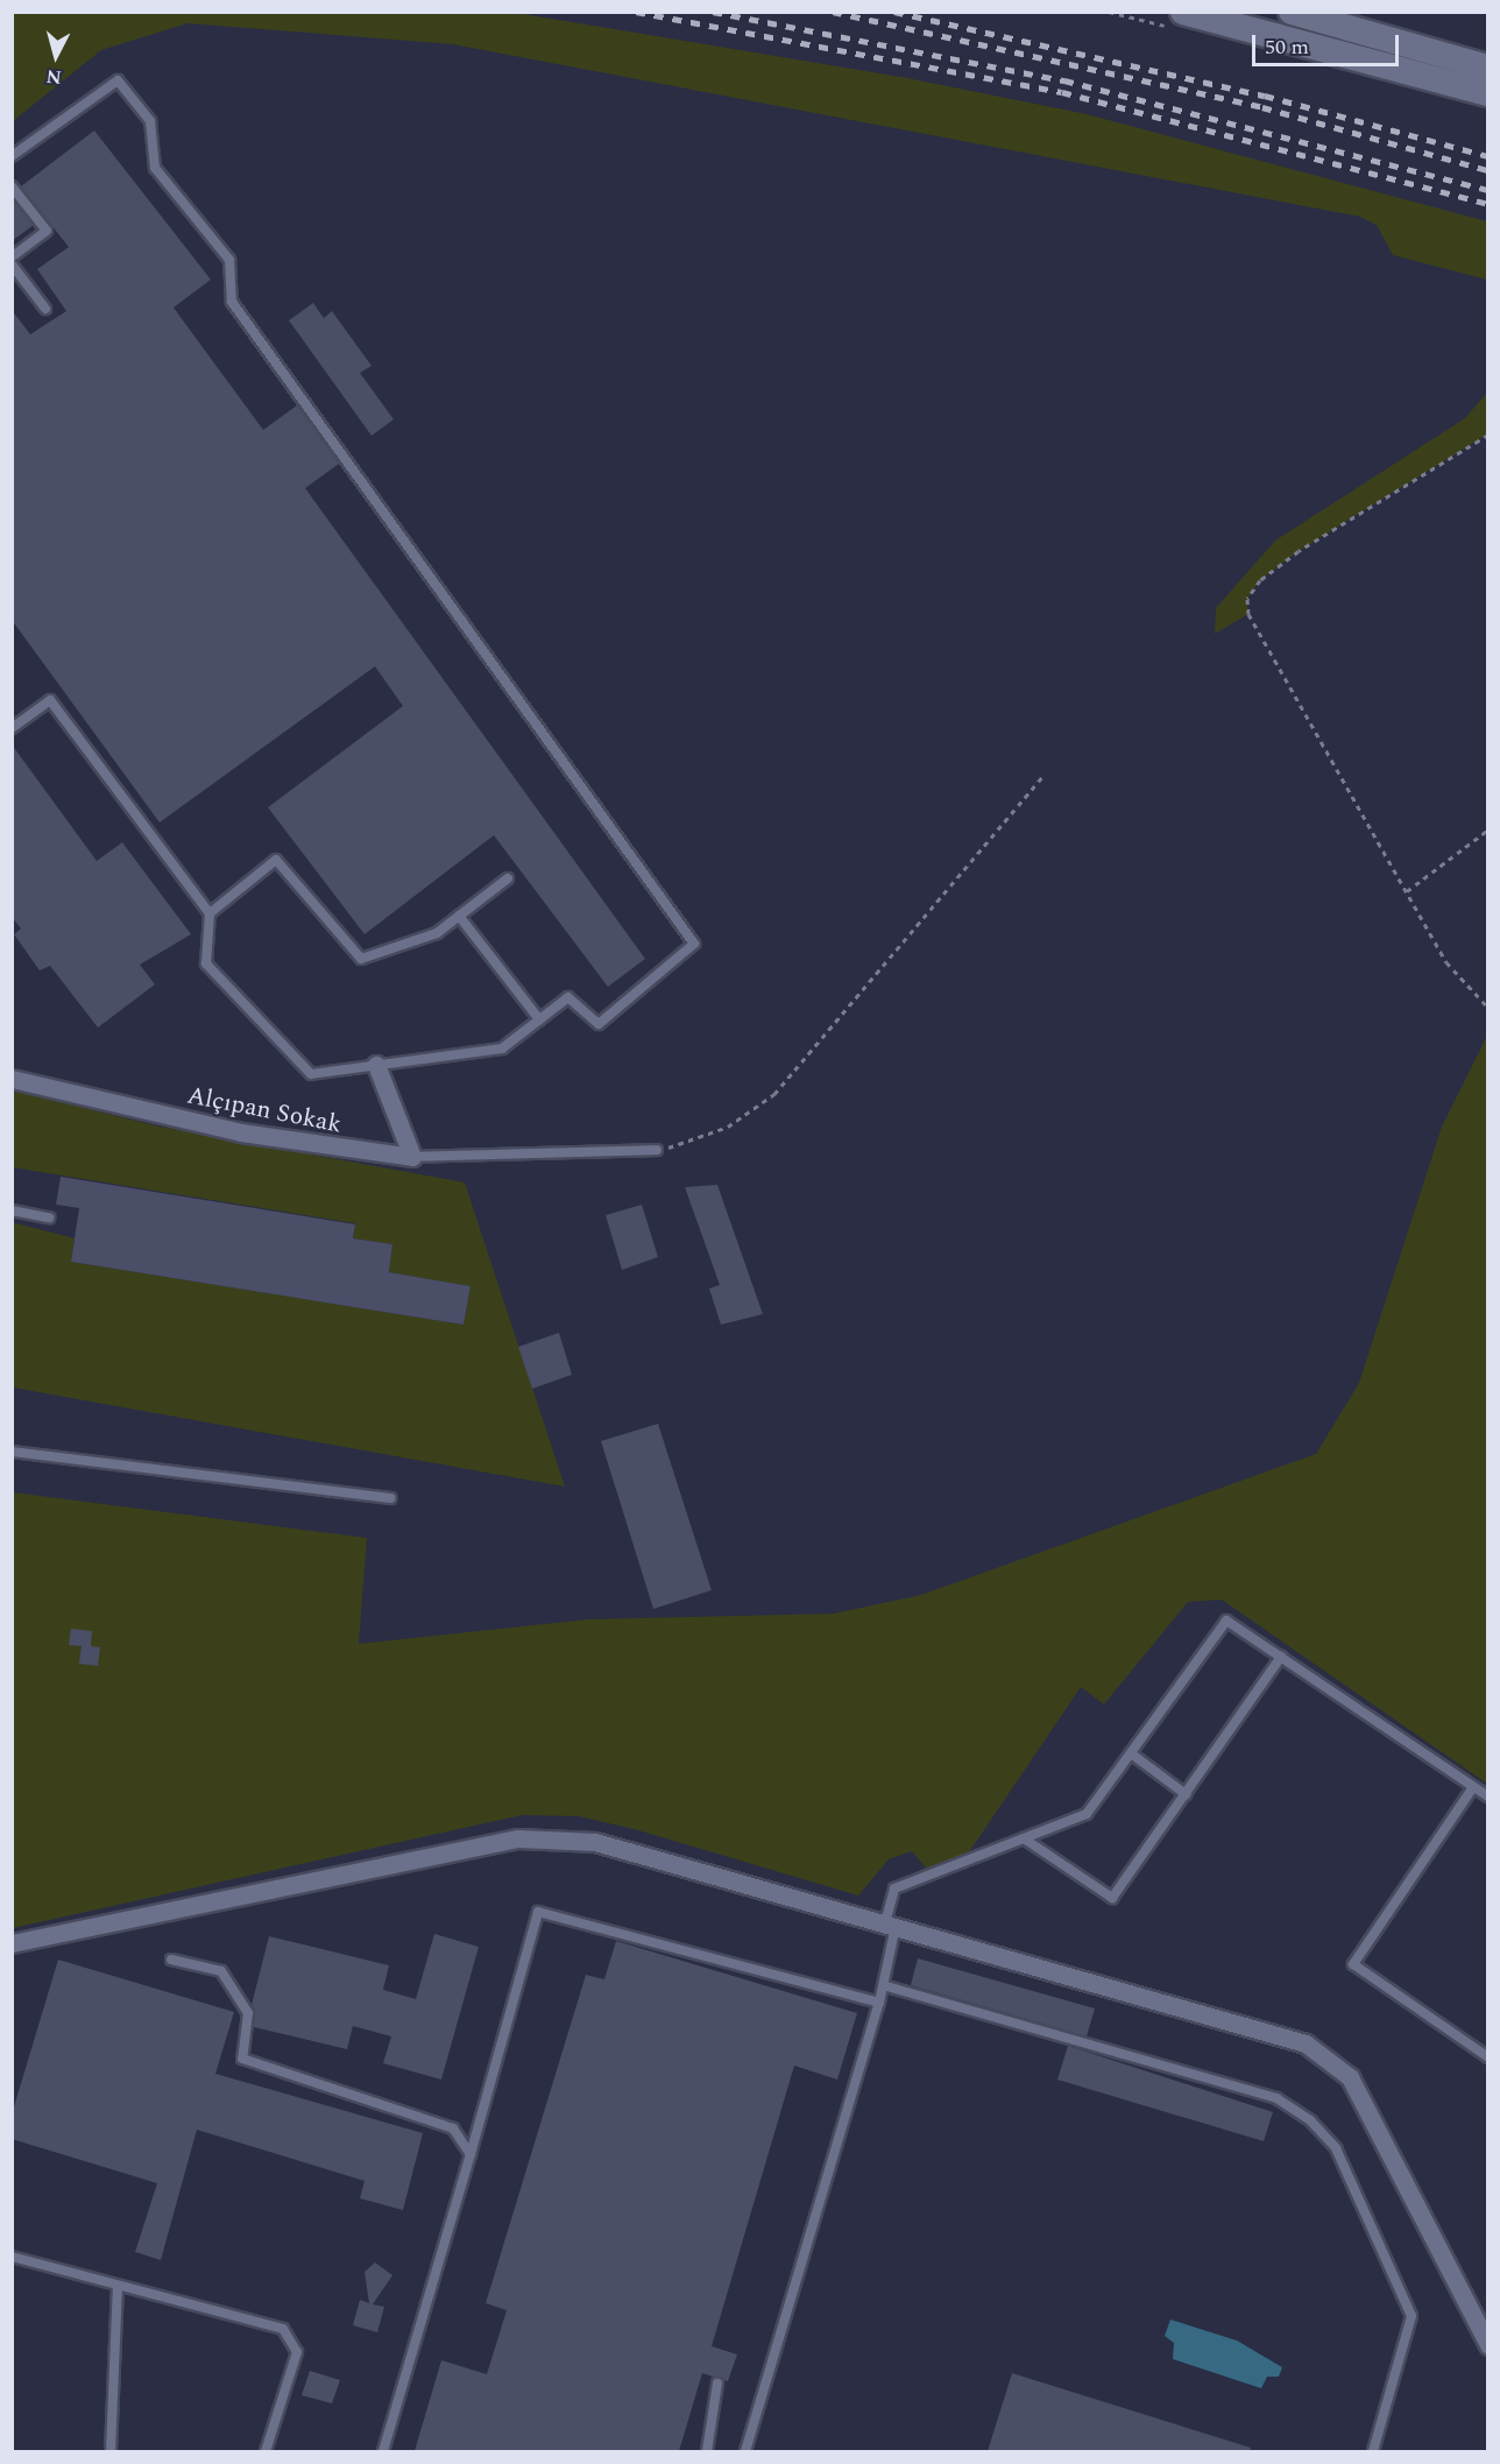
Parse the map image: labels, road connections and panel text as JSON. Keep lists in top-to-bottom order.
{
  "streets": {
    "street": ["Alçıpan Sokak"]
  },
  "scale_bar": "50 m",
  "north": "bottom"
}
